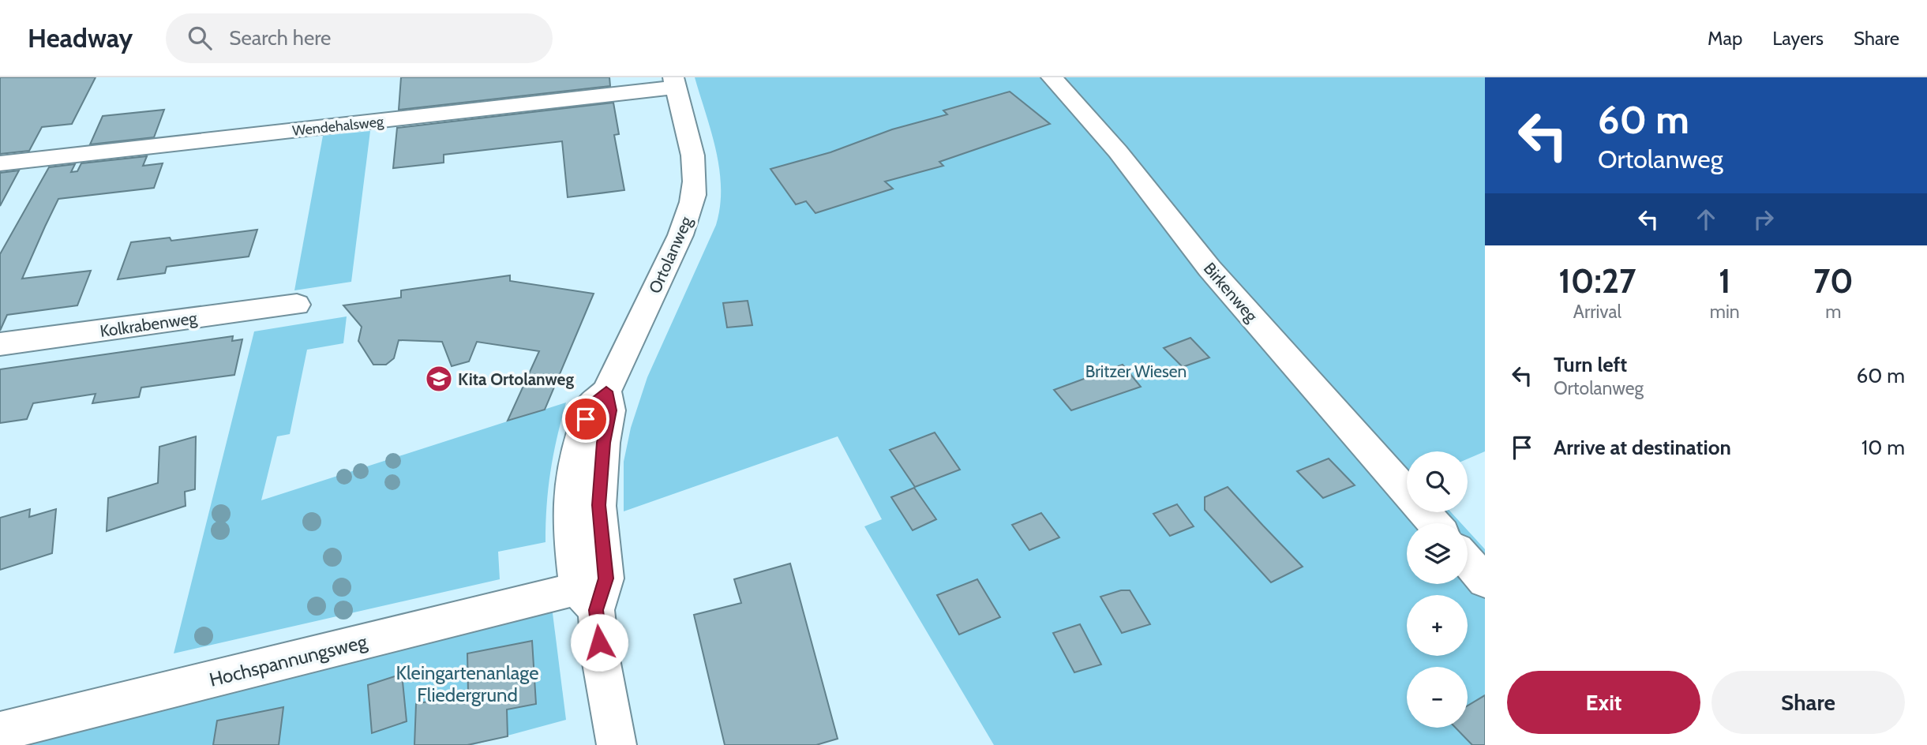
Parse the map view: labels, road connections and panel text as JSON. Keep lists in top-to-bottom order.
{
  "streets": {
    "street": [
      "Wendehalsweg",
      "Ortolanweg",
      "Birkenweg",
      "Kolkrabenweg",
      "Hochspannungsweg"
    ]
  },
  "crossings": [
    ["Wendehalsweg", "Ortolanweg"],
    ["Ortolanweg", "Hochspannungsweg"]
  ],
  "parks": ["Britzer Wiesen", "Kleingartenanlage Fliedergrund"],
  "places": {
    "school or university": ["Kita Ortolanweg"]
  },
  "page": {
    "header": "Headway",
    "search": "Search here",
    "nav": ["Map", "Layers", "Share"],
    "turn": ["60 m", "Ortolanweg"],
    "eta": [
      "10:27",
      "Arrival",
      "1",
      "min",
      "70",
      "m"
    ],
    "list": [
      {
        "name": "Turn left",
        "note": "Ortolanweg",
        "value": "60 m"
      },
      {
        "name": "Arrive at destination",
        "value": "10 m"
      }
    ],
    "map_buttons": ["+", "−"],
    "buttons": ["Exit", "Share"]
  }
}
